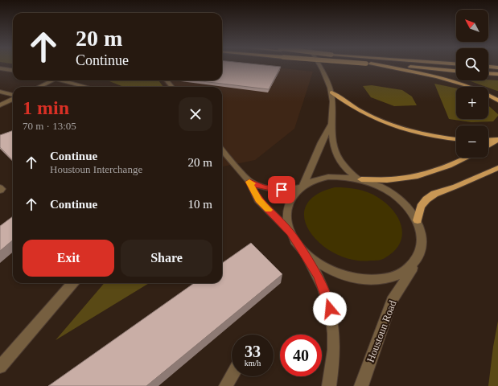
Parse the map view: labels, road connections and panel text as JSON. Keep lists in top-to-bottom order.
{
  "streets": {
    "street": ["Houstoun Road"]
  },
  "north": "top left",
  "page": {
    "map_buttons": ["+", "−"],
    "turn": ["20 m", "Continue"],
    "heading": ["1 min", "70 m · 13:05"],
    "list": [
      {
        "name": "Continue",
        "note": "Houstoun Interchange",
        "value": "20 m"
      },
      {
        "name": "Continue",
        "value": "10 m"
      }
    ],
    "buttons": ["Exit", "Share"],
    "speed": "33 km/h",
    "limit": "40"
  }
}
